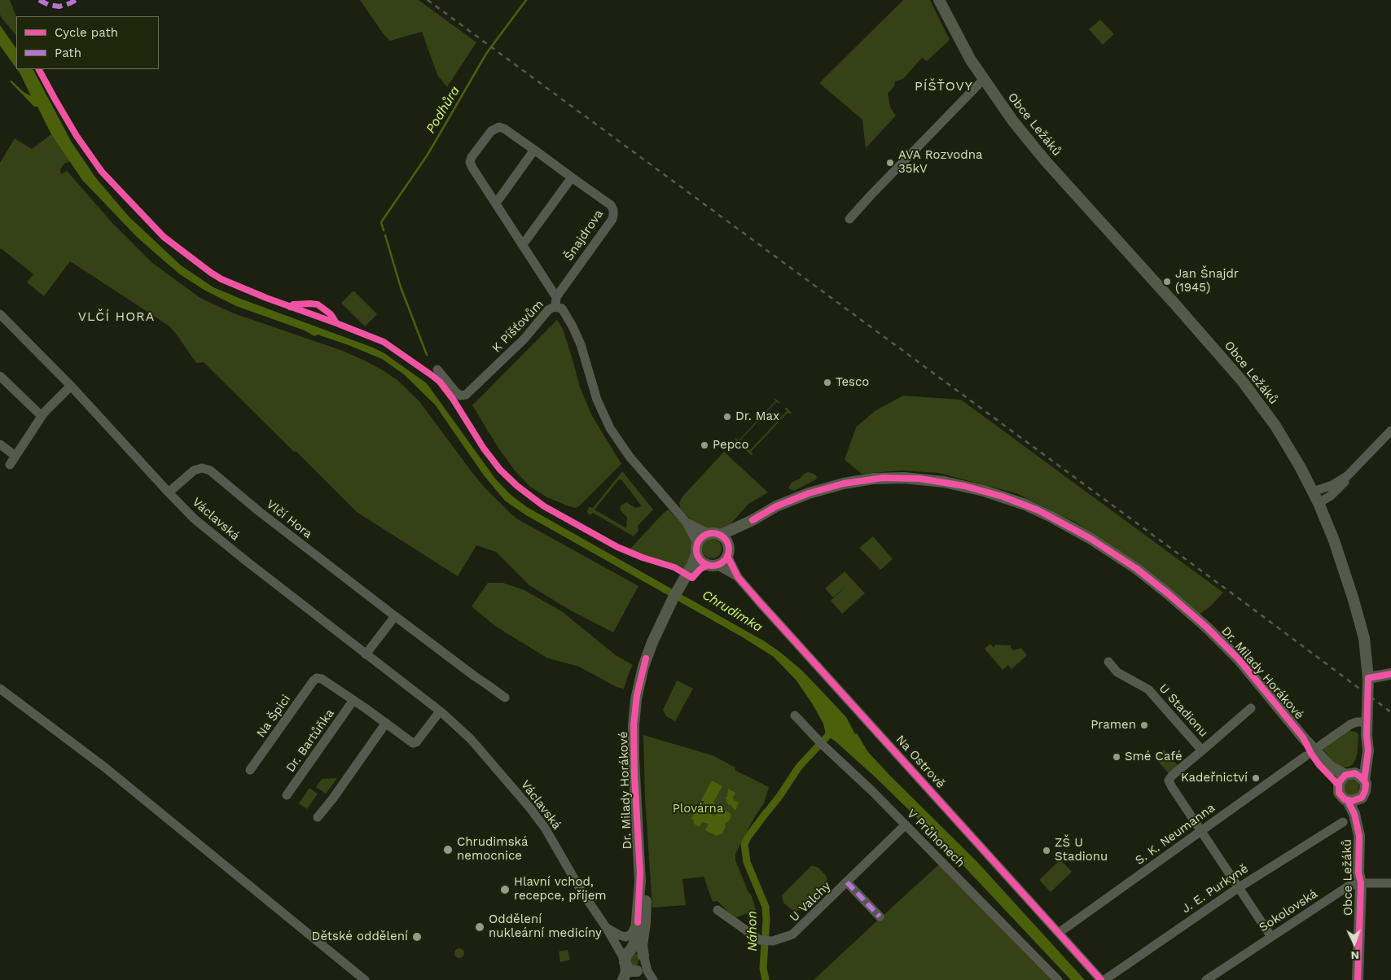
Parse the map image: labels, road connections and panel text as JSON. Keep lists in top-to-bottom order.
{
  "streets": {
    "main road": ["Obce Ležáků", "Dr. Milady Horákové"],
    "street": [
      "Šnajdrova",
      "K Píšťovům",
      "Václavská",
      "Vlčí Hora",
      "U Stadionu",
      "Na Špici",
      "Dr. Bartůňka",
      "Na Ostrově",
      "S. K. Neumanna",
      "V Průhonech",
      "J. E. Purkyně",
      "U Valchy",
      "Sokolovská"
    ]
  },
  "crossings": [
    ["Obce Ležáků", "Dr. Milady Horákové"],
    ["Obce Ležáků", "Sokolovská"],
    ["Václavská", "Vlčí Hora"],
    ["Václavská", "Dr. Milady Horákové"],
    ["Dr. Milady Horákové", "Na Ostrově"],
    ["U Stadionu", "S. K. Neumanna"],
    ["Na Špici", "Dr. Bartůňka"],
    ["Na Ostrově", "S. K. Neumanna"],
    ["Na Ostrově", "J. E. Purkyně"],
    ["V Průhonech", "U Valchy"]
  ],
  "districts": ["PÍŠŤOVY", "VLČÍ HORA"],
  "water": ["Podhůra", "Chrudimka", "Náhon"],
  "parks": ["Plovárna"],
  "places": [
    "AVA Rozvodna 35kV",
    "Jan Šnajdr (1945)",
    "Tesco",
    "Dr. Max",
    "Pepco",
    "Pramen",
    "Smé Café",
    "Kadeřnictví",
    "Chrudimská nemocnice",
    "ZŠ U Stadionu",
    "Hlavní vchod, recepce, příjem",
    "Oddělení nukleární medicíny",
    "Dětské oddělení"
  ],
  "legend": ["Cycle path", "Path"],
  "north": "bottom"
}
